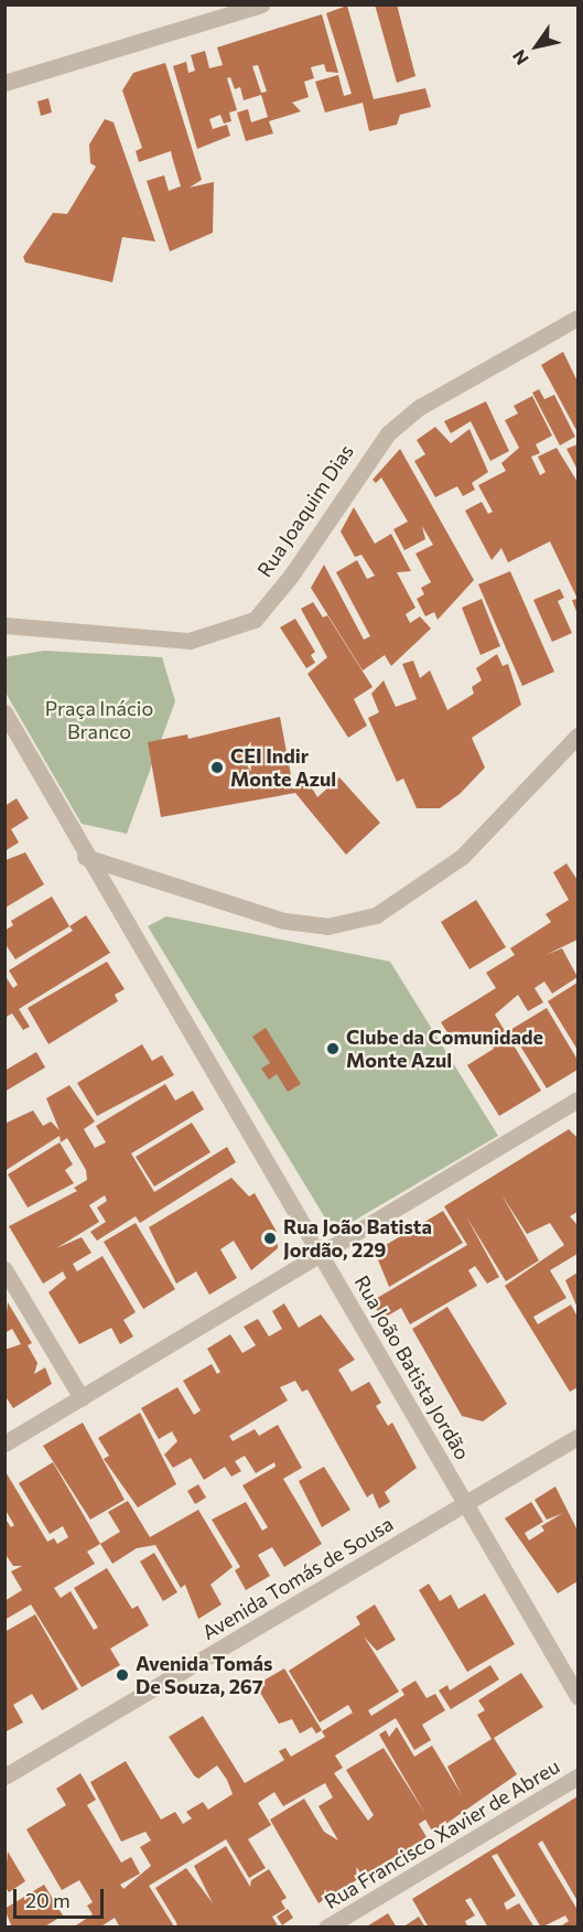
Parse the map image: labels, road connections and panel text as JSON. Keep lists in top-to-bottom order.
{
  "streets": {
    "street": [
      "Rua Joaquim Dias",
      "Rua João Batista Jordão",
      "Avenida Tomás de Sousa",
      "Rua Francisco Xavier de Abreu"
    ]
  },
  "crossings": [
    ["Rua João Batista Jordão", "Avenida Tomás de Sousa"]
  ],
  "parks": ["Praça Inácio Branco"],
  "places": [
    "CEI Indir Monte Azul",
    "Clube da Comunidade Monte Azul",
    "Rua João Batista Jordão, 229",
    "Avenida Tomás De Souza, 267"
  ],
  "scale_bar": "20 m",
  "north": "bottom left"
}
